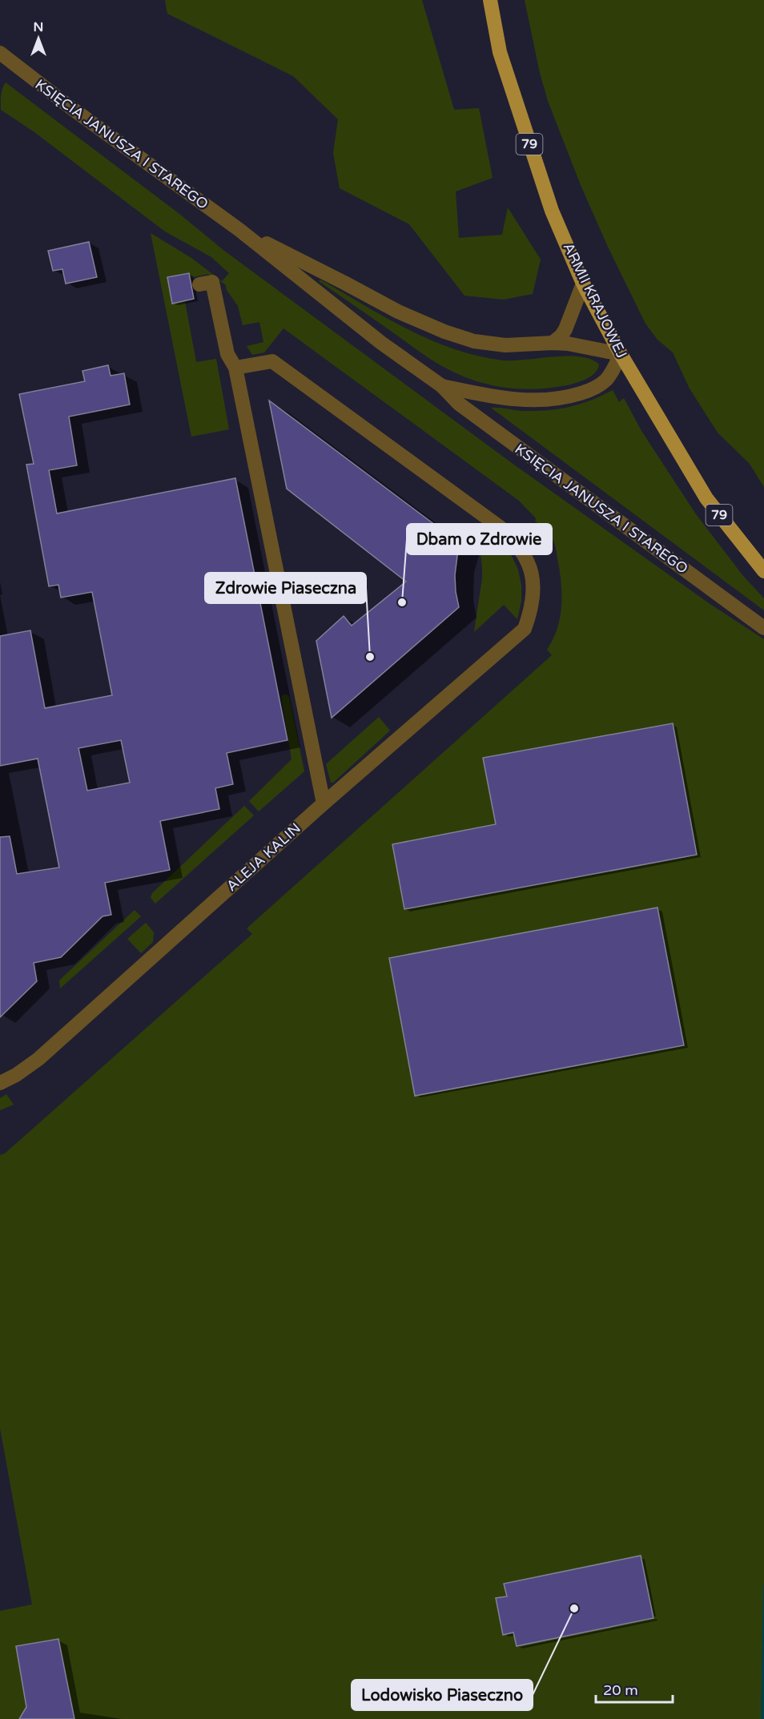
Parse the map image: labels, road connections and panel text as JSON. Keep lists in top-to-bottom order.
{
  "streets": {
    "main road": ["79", "ARMII KRAJOWEJ"],
    "street": ["KSIĘCIA JANUSZA I STAREGO", "ALEJA KALIN"]
  },
  "crossings": [
    ["KSIĘCIA JANUSZA I STAREGO", "ARMII KRAJOWEJ"]
  ],
  "places": ["Dbam o Zdrowie", "Zdrowie Piaseczna", "Lodowisko Piaseczno"],
  "scale_bar": "20 m",
  "north": "top"
}
